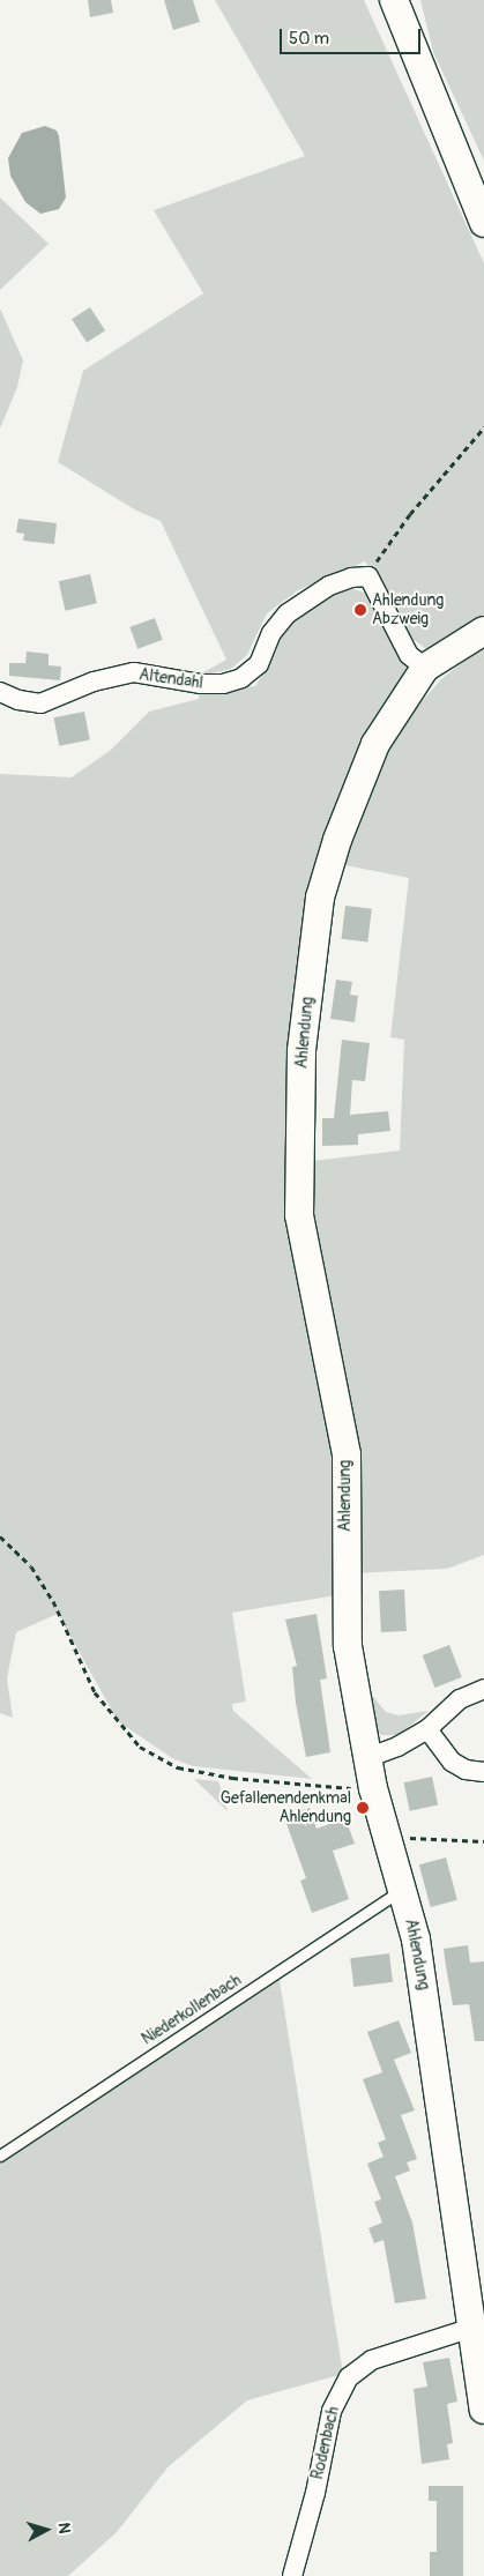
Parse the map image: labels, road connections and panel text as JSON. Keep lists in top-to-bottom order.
{
  "streets": {
    "street": ["Altendahl", "Ahlendung", "Rodenbach"],
    "lane": ["Niederkollenbach"]
  },
  "crossings": [
    ["Ahlendung", "Niederkollenbach"],
    ["Ahlendung", "Rodenbach"]
  ],
  "places": ["Ahlendung Abzweig", "Gefallenendenkmal Ahlendung"],
  "scale_bar": "50 m",
  "north": "right"
}
